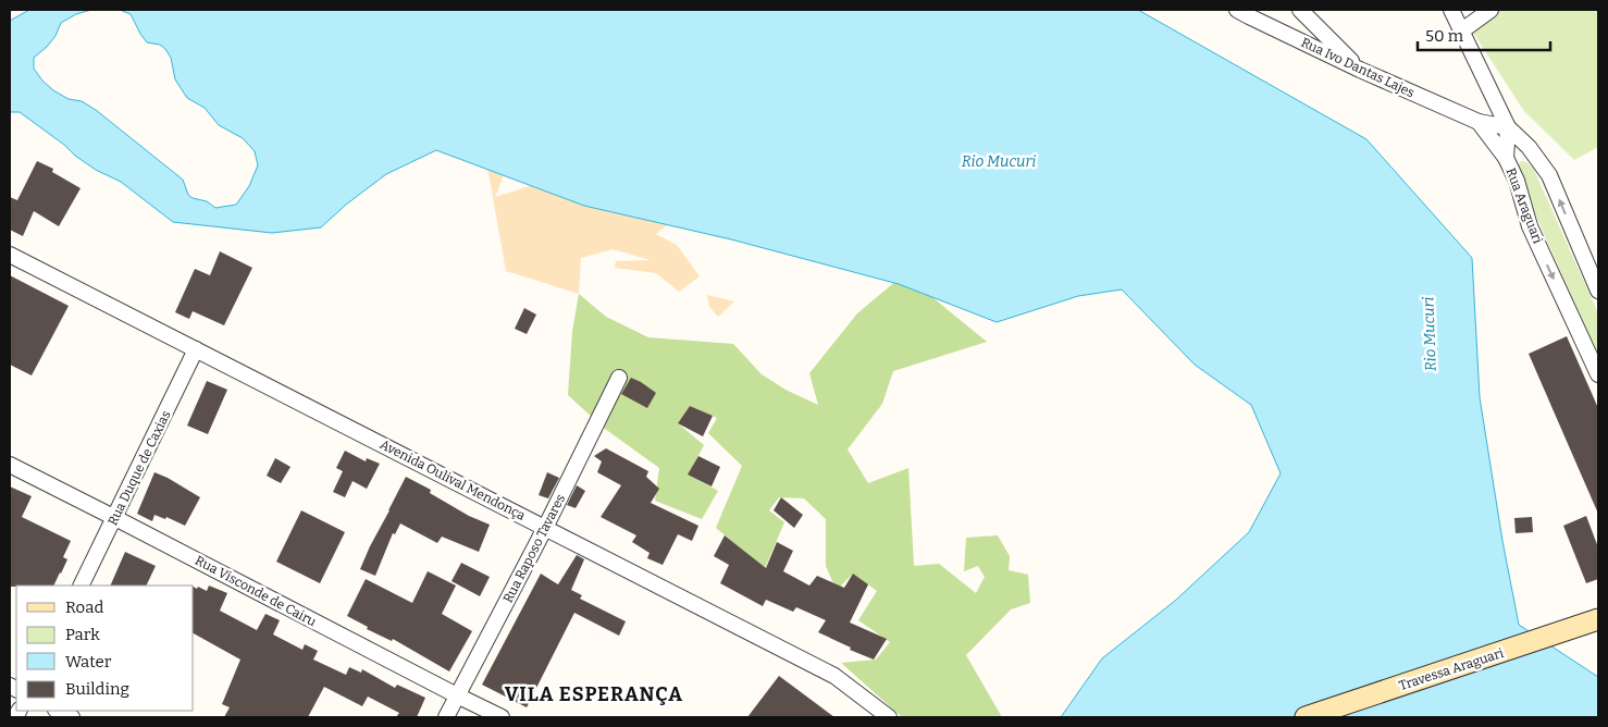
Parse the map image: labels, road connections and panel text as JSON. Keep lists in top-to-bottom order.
{
  "streets": {
    "street": [
      "Rua Ivo Dantas Lajes",
      "Rua Araguari",
      "Rua Duque de Caxias",
      "Avenida Oulival Mendonça",
      "Rua Raposo Tavares",
      "Rua Visconde de Cairu",
      "Travessa Araguari"
    ]
  },
  "crossings": [
    ["Rua Ivo Dantas Lajes", "Rua Araguari"],
    ["Rua Duque de Caxias", "Avenida Oulival Mendonça"],
    ["Rua Duque de Caxias", "Rua Visconde de Cairu"],
    ["Avenida Oulival Mendonça", "Rua Raposo Tavares"],
    ["Rua Raposo Tavares", "Rua Visconde de Cairu"]
  ],
  "districts": ["VILA ESPERANÇA"],
  "water": ["Rio Mucuri"],
  "legend": [
    "Road",
    "Park",
    "Water",
    "Building"
  ],
  "scale_bar": "50 m"
}
